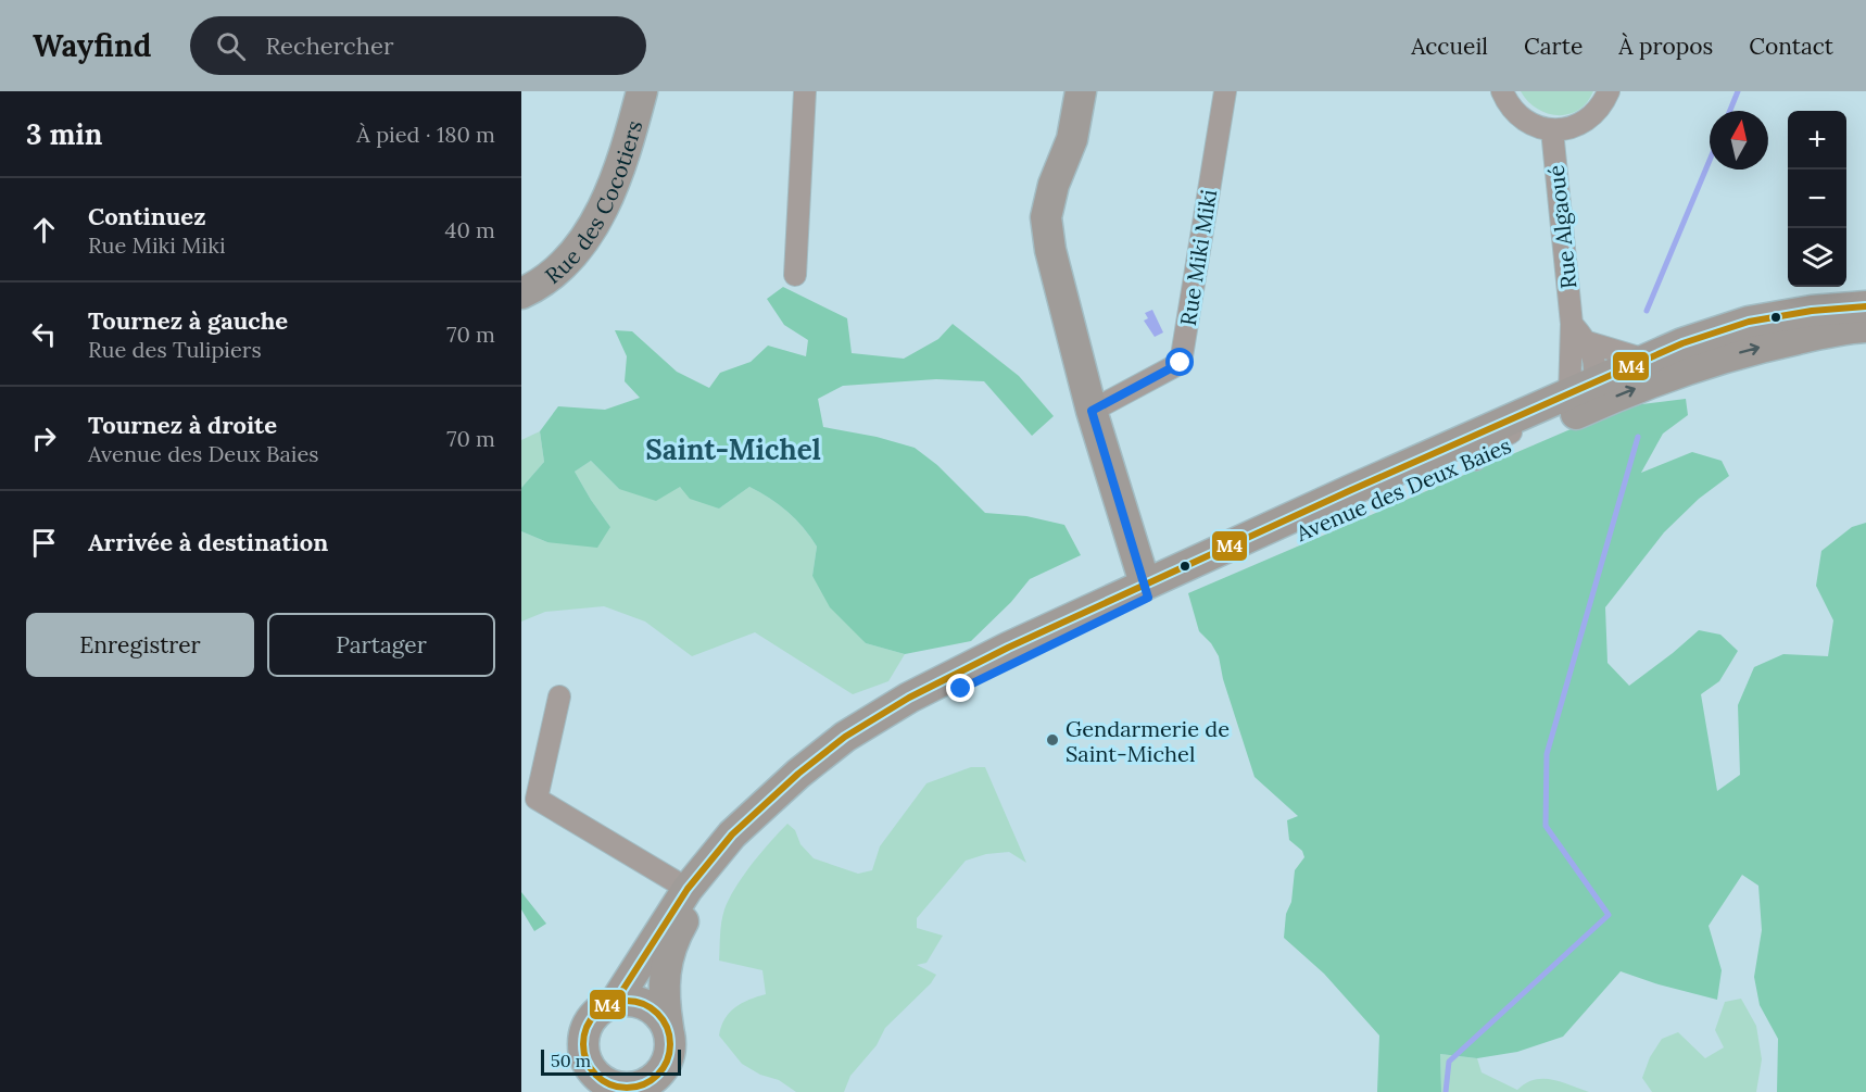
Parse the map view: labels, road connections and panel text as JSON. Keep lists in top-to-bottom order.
{
  "streets": {
    "main road": ["Rue des Cocotiers", "Avenue des Deux Baies"],
    "street": ["Rue Algaoué", "Rue Miki Miki"]
  },
  "crossings": [
    ["Rue Algaoué", "Avenue des Deux Baies"]
  ],
  "districts": ["Saint-Michel"],
  "places": ["Gendarmerie de Saint-Michel"],
  "lines": ["transit line M4"],
  "scale_bar": "50 m",
  "north": "top",
  "page": {
    "header": "Wayfind",
    "search": "Rechercher",
    "nav": [
      "Accueil",
      "Carte",
      "À propos",
      "Contact"
    ],
    "heading": ["3 min", "À pied · 180 m"],
    "map_buttons": ["+", "−"],
    "list": [
      ["Continuez", "Rue Miki Miki", "40 m"],
      ["Tournez à gauche", "Rue des Tulipiers", "70 m"],
      ["Tournez à droite", "Avenue des Deux Baies", "70 m"],
      "Arrivée à destination"
    ],
    "buttons": ["Enregistrer", "Partager"],
    "scale": "50 m"
  }
}
